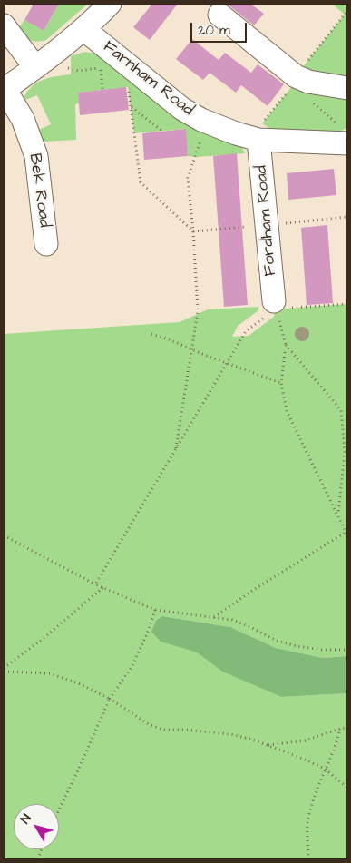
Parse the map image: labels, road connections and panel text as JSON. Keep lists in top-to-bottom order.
{
  "streets": {
    "street": ["Farnham Road", "Bek Road", "Fordham Road"]
  },
  "crossings": [
    ["Farnham Road", "Bek Road"],
    ["Farnham Road", "Fordham Road"]
  ],
  "scale_bar": "20 m",
  "north": "top left"
}
